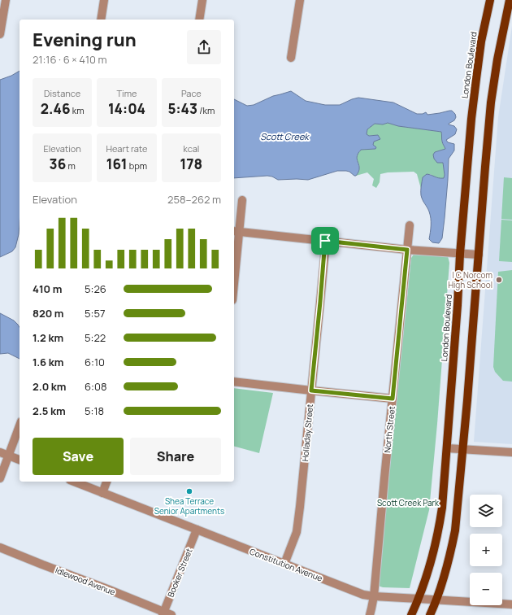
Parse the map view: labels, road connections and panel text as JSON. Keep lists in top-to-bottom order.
{
  "streets": {
    "main road": ["London Boulevard"],
    "street": [
      "North Street",
      "Holladay Street",
      "Constitution Avenue",
      "Booker Street",
      "Idlewood Avenue"
    ]
  },
  "crossings": [
    ["London Boulevard", "Constitution Avenue"],
    ["North Street", "Constitution Avenue"],
    ["Holladay Street", "Constitution Avenue"],
    ["Constitution Avenue", "Booker Street"],
    ["Booker Street", "Idlewood Avenue"]
  ],
  "water": ["Scott Creek"],
  "parks": ["Scott Creek Park"],
  "places": ["I C Norcom High School", "Shea Terrace Senior Apartments"],
  "page": {
    "heading": ["Evening run", "21:16 · 6 × 410 m"],
    "stats": [
      ["Distance", "2.46 km"],
      ["Time", "14:04"],
      ["Pace", "5:43 /km"],
      ["Elevation", "36 m"],
      ["Heart rate", "161 bpm"],
      ["kcal", "178"]
    ],
    "chart": ["Elevation", "258–262 m"],
    "list": [
      {
        "name": "410 m",
        "note": "5:26"
      },
      {
        "name": "820 m",
        "note": "5:57"
      },
      {
        "name": "1.2 km",
        "note": "5:22"
      },
      {
        "name": "1.6 km",
        "note": "6:10"
      },
      {
        "name": "2.0 km",
        "note": "6:08"
      },
      {
        "name": "2.5 km",
        "note": "5:18"
      }
    ],
    "buttons": ["Save", "Share"],
    "map_buttons": ["+", "−"]
  }
}
